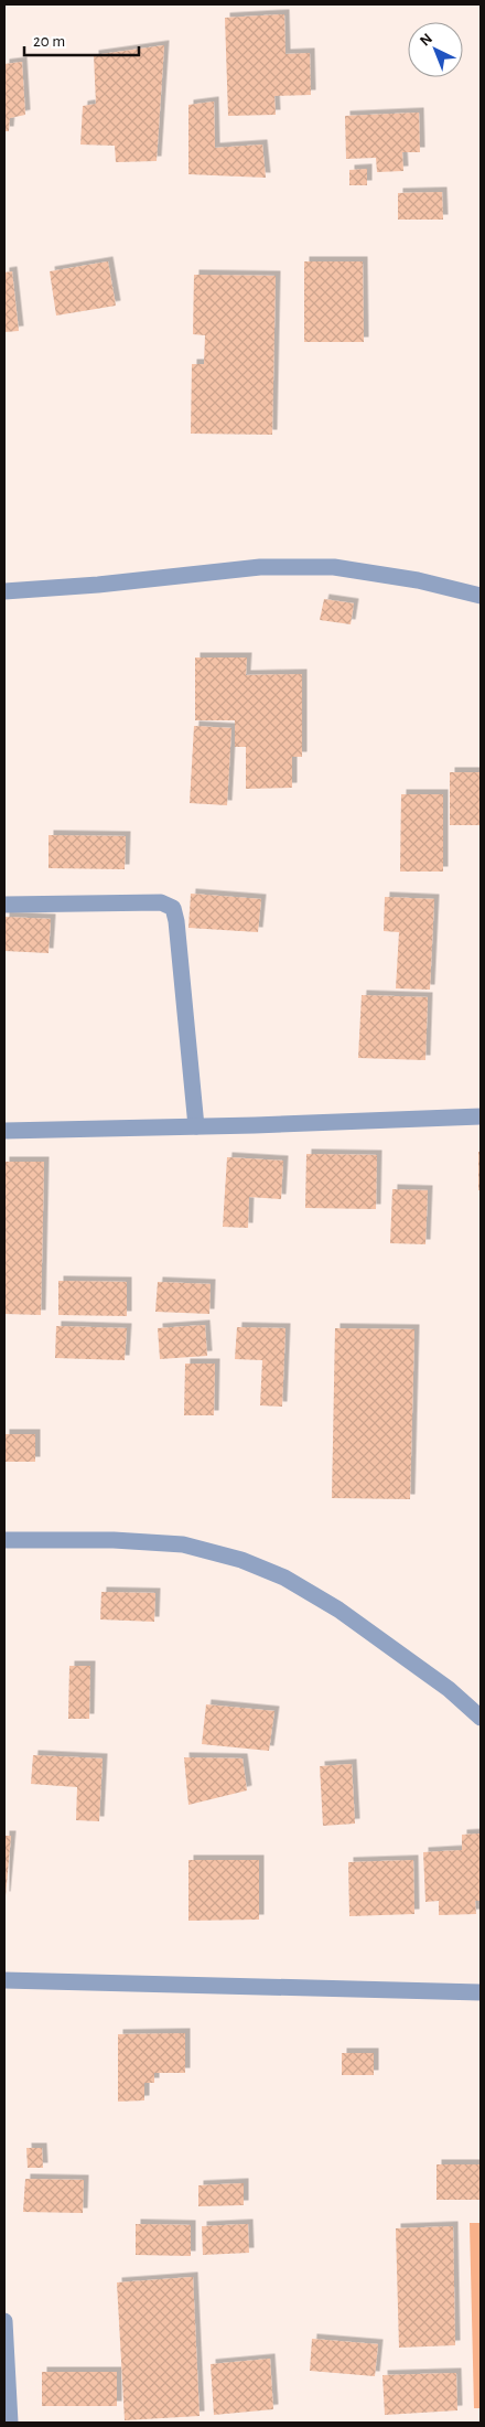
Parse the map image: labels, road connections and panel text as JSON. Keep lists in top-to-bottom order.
{
  "scale_bar": "20 m",
  "north": "top left"
}
